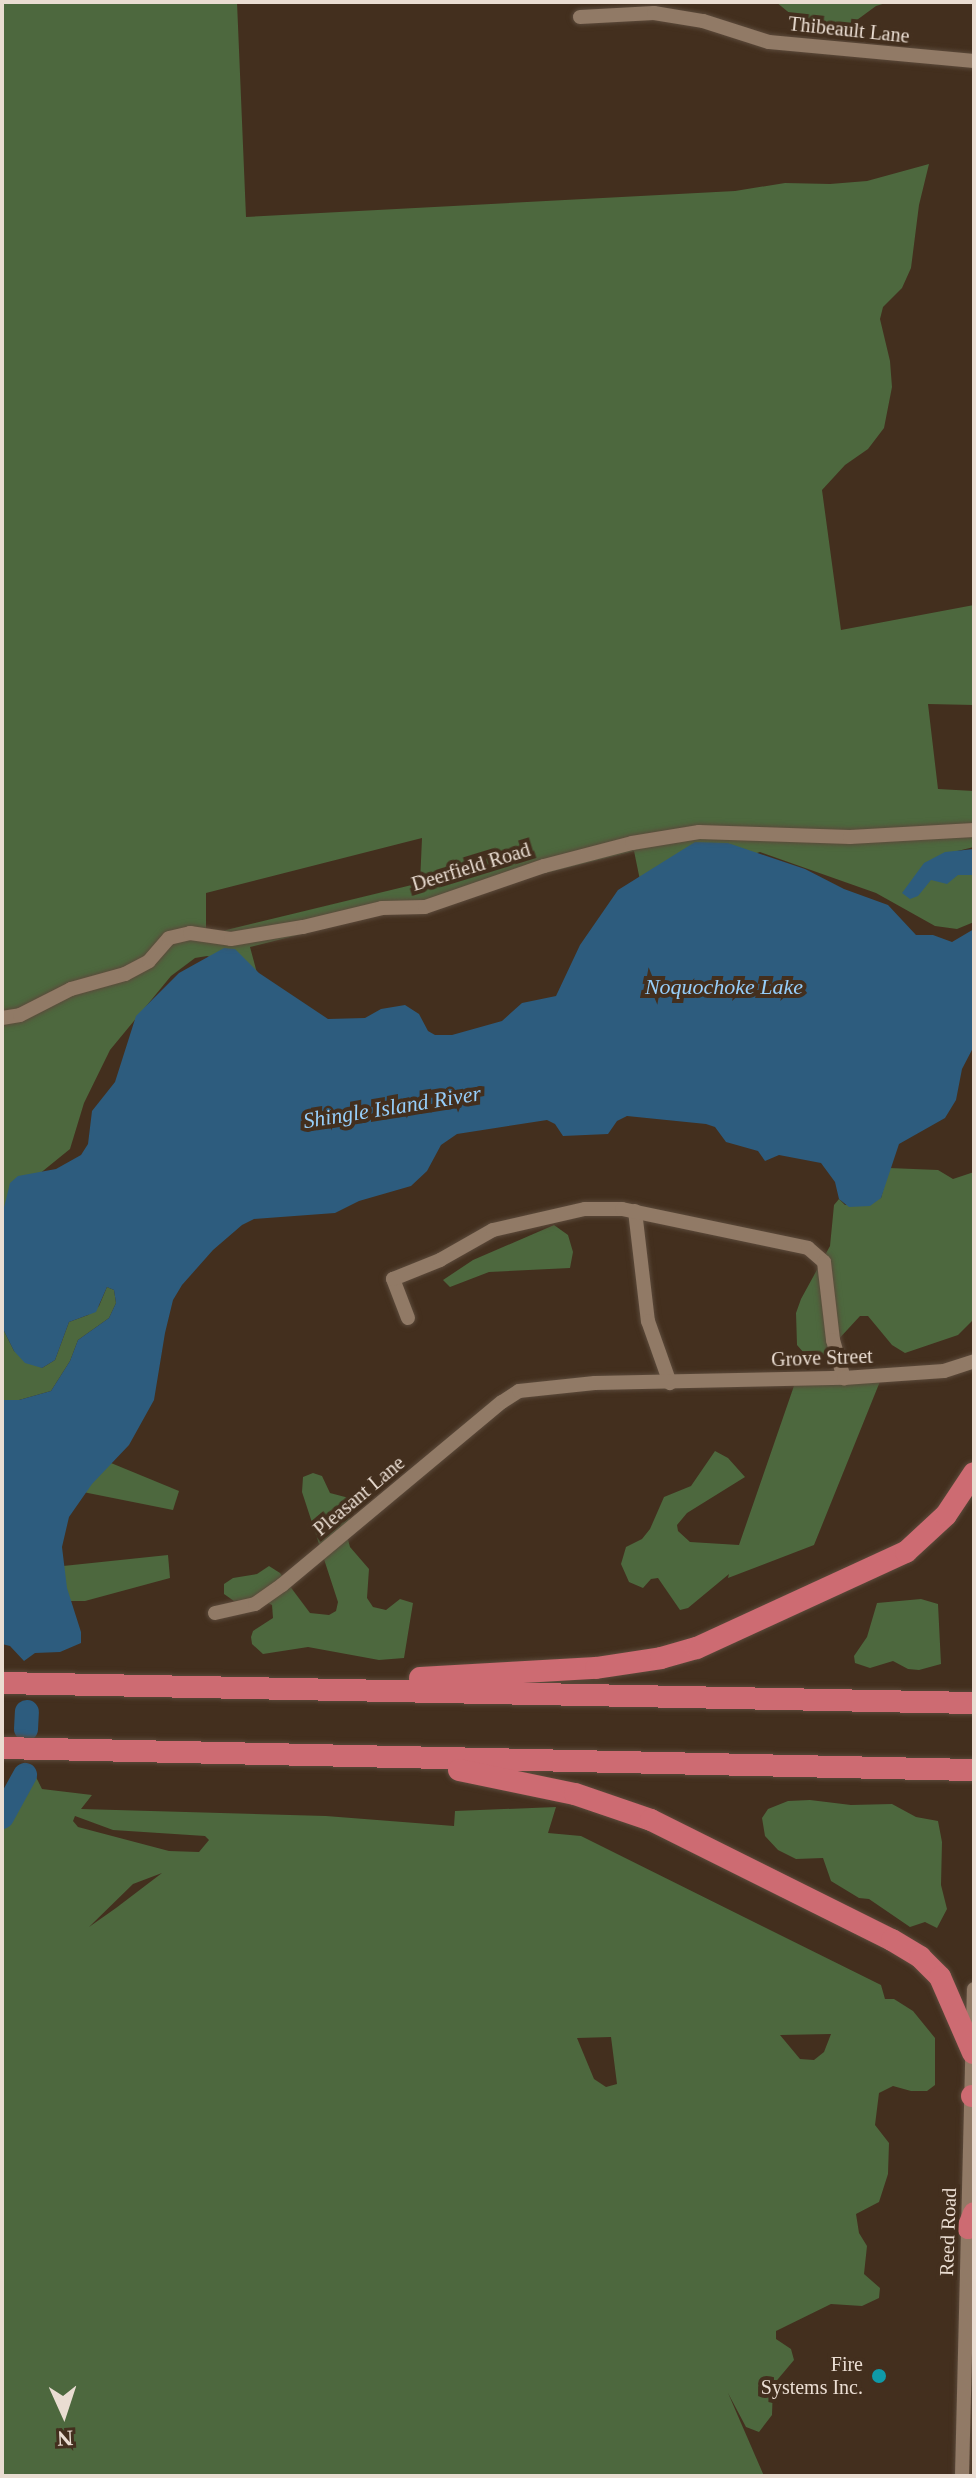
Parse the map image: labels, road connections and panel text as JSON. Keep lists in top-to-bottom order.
{
  "streets": {
    "street": [
      "Thibeault Lane",
      "Deerfield Road",
      "Grove Street",
      "Pleasant Lane",
      "Reed Road"
    ]
  },
  "crossings": [
    ["Grove Street", "Pleasant Lane"]
  ],
  "water": ["Noquochoke Lake", "Shingle Island River"],
  "places": ["Fire Systems Inc."],
  "north": "bottom"
}
